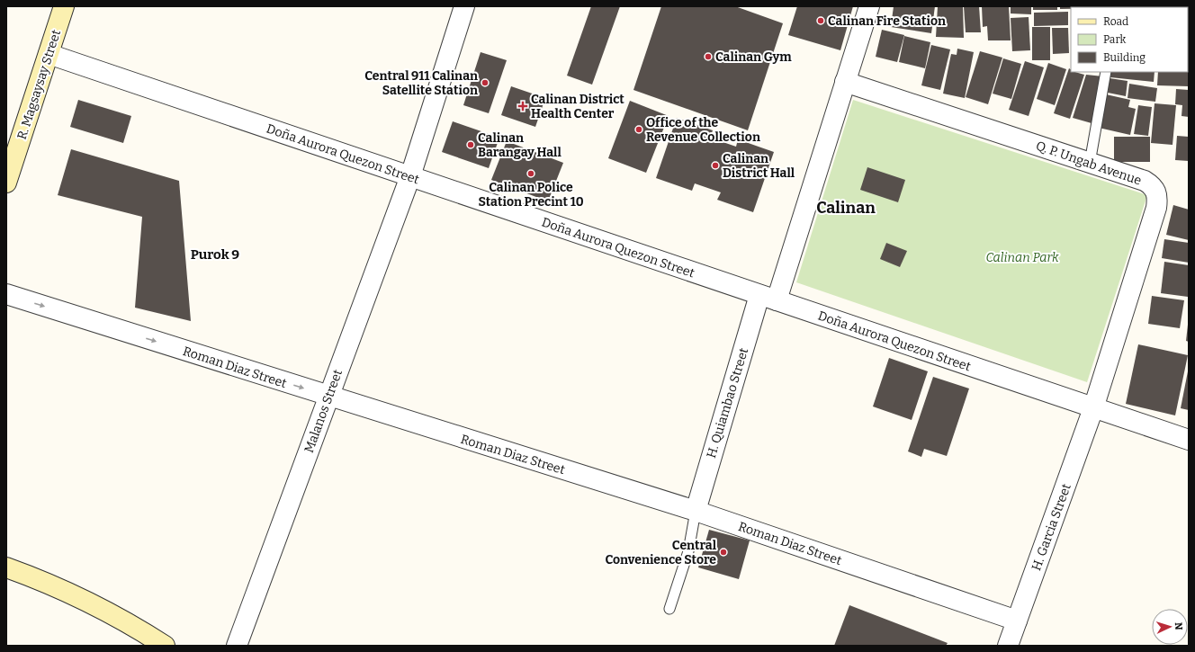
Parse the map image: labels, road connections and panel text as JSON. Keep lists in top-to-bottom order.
{
  "streets": {
    "main road": ["R. Magsaysay Street"],
    "street": [
      "Doña Aurora Quezon Street",
      "Q. P. Ungab Avenue",
      "Roman Diaz Street",
      "H. Quiambao Street",
      "Malanos Street",
      "H. Garcia Street"
    ]
  },
  "crossings": [
    ["R. Magsaysay Street", "Doña Aurora Quezon Street"],
    ["Doña Aurora Quezon Street", "Q. P. Ungab Avenue"],
    ["Doña Aurora Quezon Street", "H. Quiambao Street"],
    ["Doña Aurora Quezon Street", "Malanos Street"],
    ["Doña Aurora Quezon Street", "H. Garcia Street"],
    ["Q. P. Ungab Avenue", "H. Quiambao Street"],
    ["Q. P. Ungab Avenue", "H. Garcia Street"],
    ["Roman Diaz Street", "H. Quiambao Street"],
    ["Roman Diaz Street", "Malanos Street"],
    ["Roman Diaz Street", "H. Garcia Street"]
  ],
  "districts": ["Calinan", "Purok 9"],
  "parks": ["Calinan Park"],
  "places": {
    "other": [
      "Calinan Fire Station",
      "Calinan Gym",
      "Central 911 Calinan Satellite Station",
      "Office of the Revenue Collection",
      "Calinan Barangay Hall",
      "Calinan District Hall",
      "Calinan Police Station Precint 10",
      "Central Convenience Store"
    ],
    "health": ["Calinan District Health Center"]
  },
  "legend": ["Road", "Park", "Building"],
  "north": "right"
}
